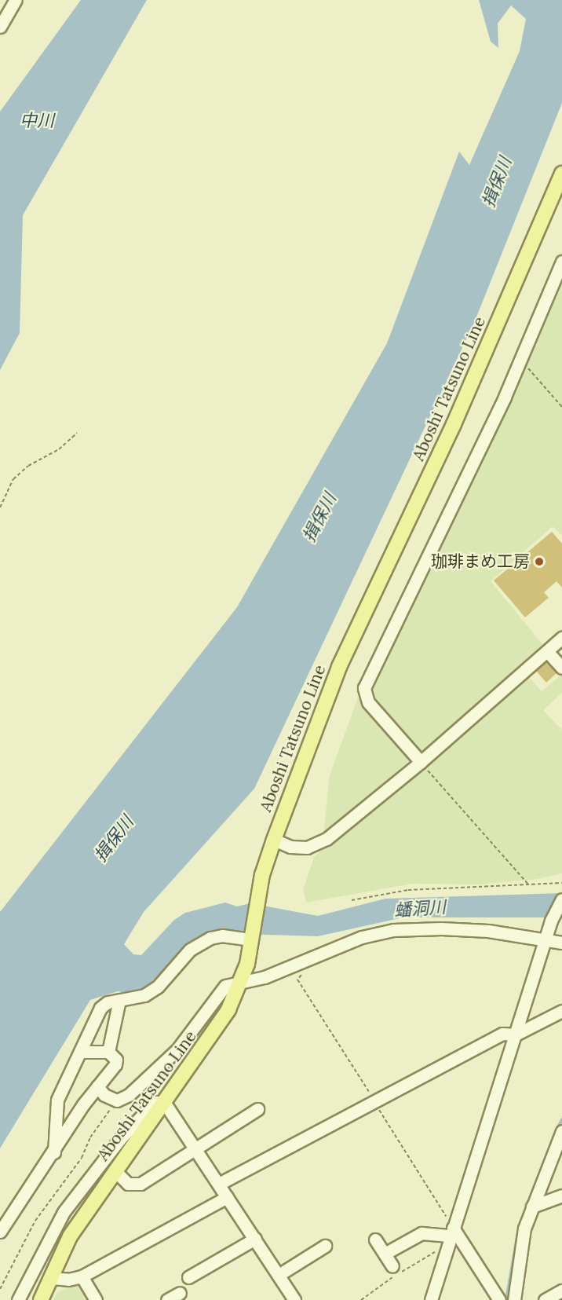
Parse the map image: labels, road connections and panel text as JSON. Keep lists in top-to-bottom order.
{
  "streets": {
    "main road": ["Aboshi Tatsuno Line"]
  },
  "water": ["中川", "揖保川", "蟠洞川"],
  "places": ["珈琲まめ工房"]
}
